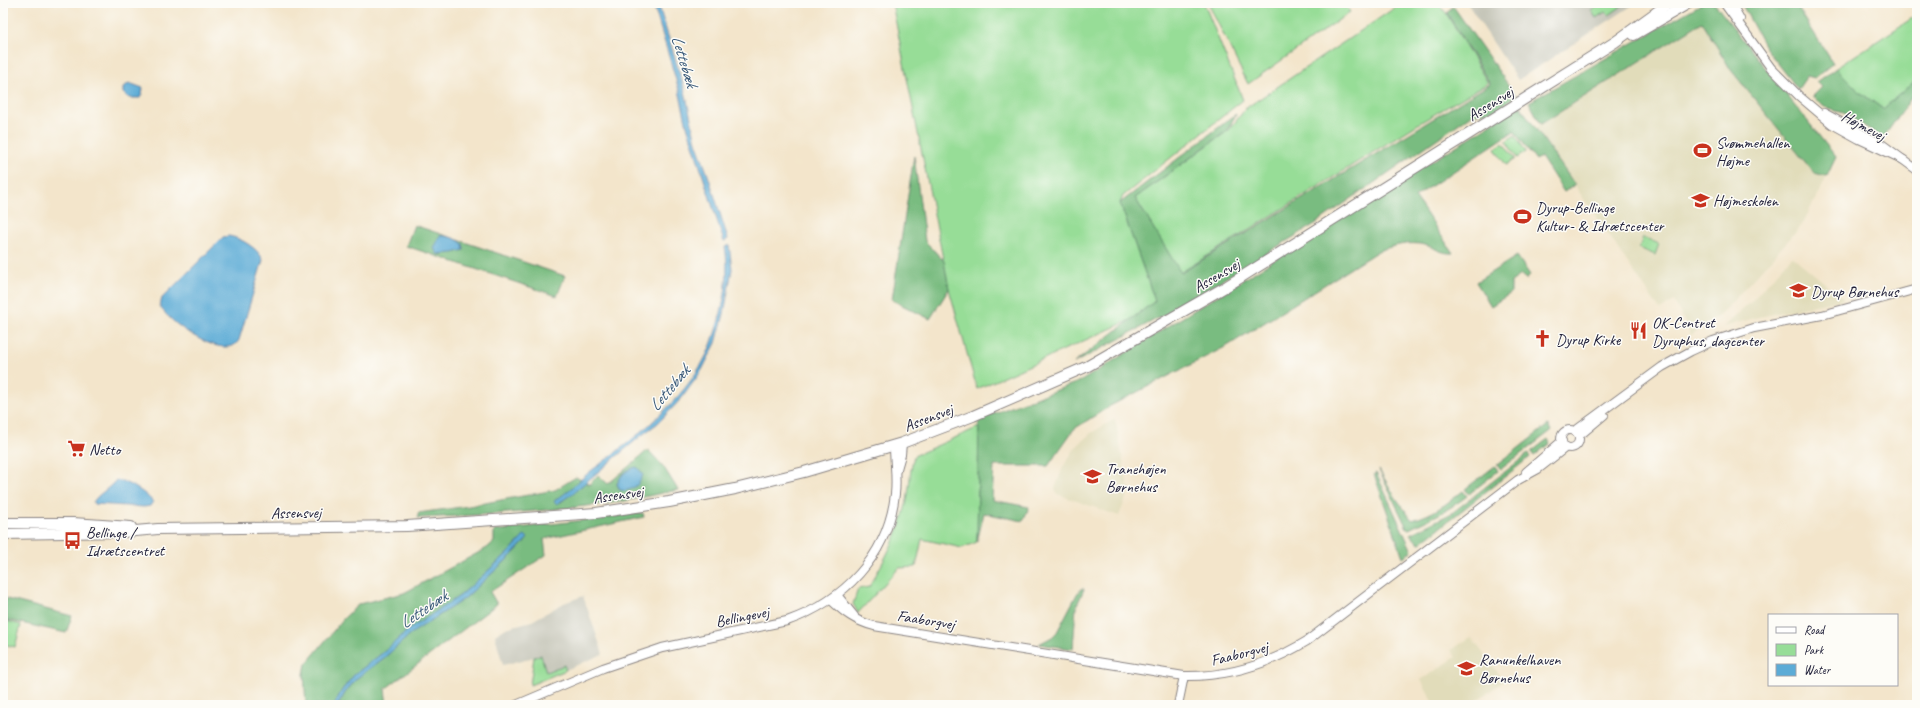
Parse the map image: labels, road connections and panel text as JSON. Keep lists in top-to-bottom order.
{
  "streets": {
    "main road": ["Assensvej"],
    "street": ["Højmevej", "Bellingevej", "Faaborgvej"]
  },
  "crossings": [
    ["Assensvej", "Bellingevej"],
    ["Bellingevej", "Faaborgvej"]
  ],
  "water": ["Lettebæk"],
  "places": {
    "sports": ["Svømmehallen Højme", "Dyrup-Bellinge Kultur- & Idrætscenter"],
    "school or university": [
      "Højmeskolen",
      "Dyrup Børnehus",
      "Tranehøjen Børnehus",
      "Ranunkelhaven Børnehus"
    ],
    "restaurant": ["OK-Centret Dyruphus, dagcenter"],
    "church": ["Dyrup Kirke"],
    "supermarket": ["Netto"],
    "bus stop": ["Bellinge / Idrætscentret"]
  },
  "legend": ["Road", "Park", "Water"]
}
